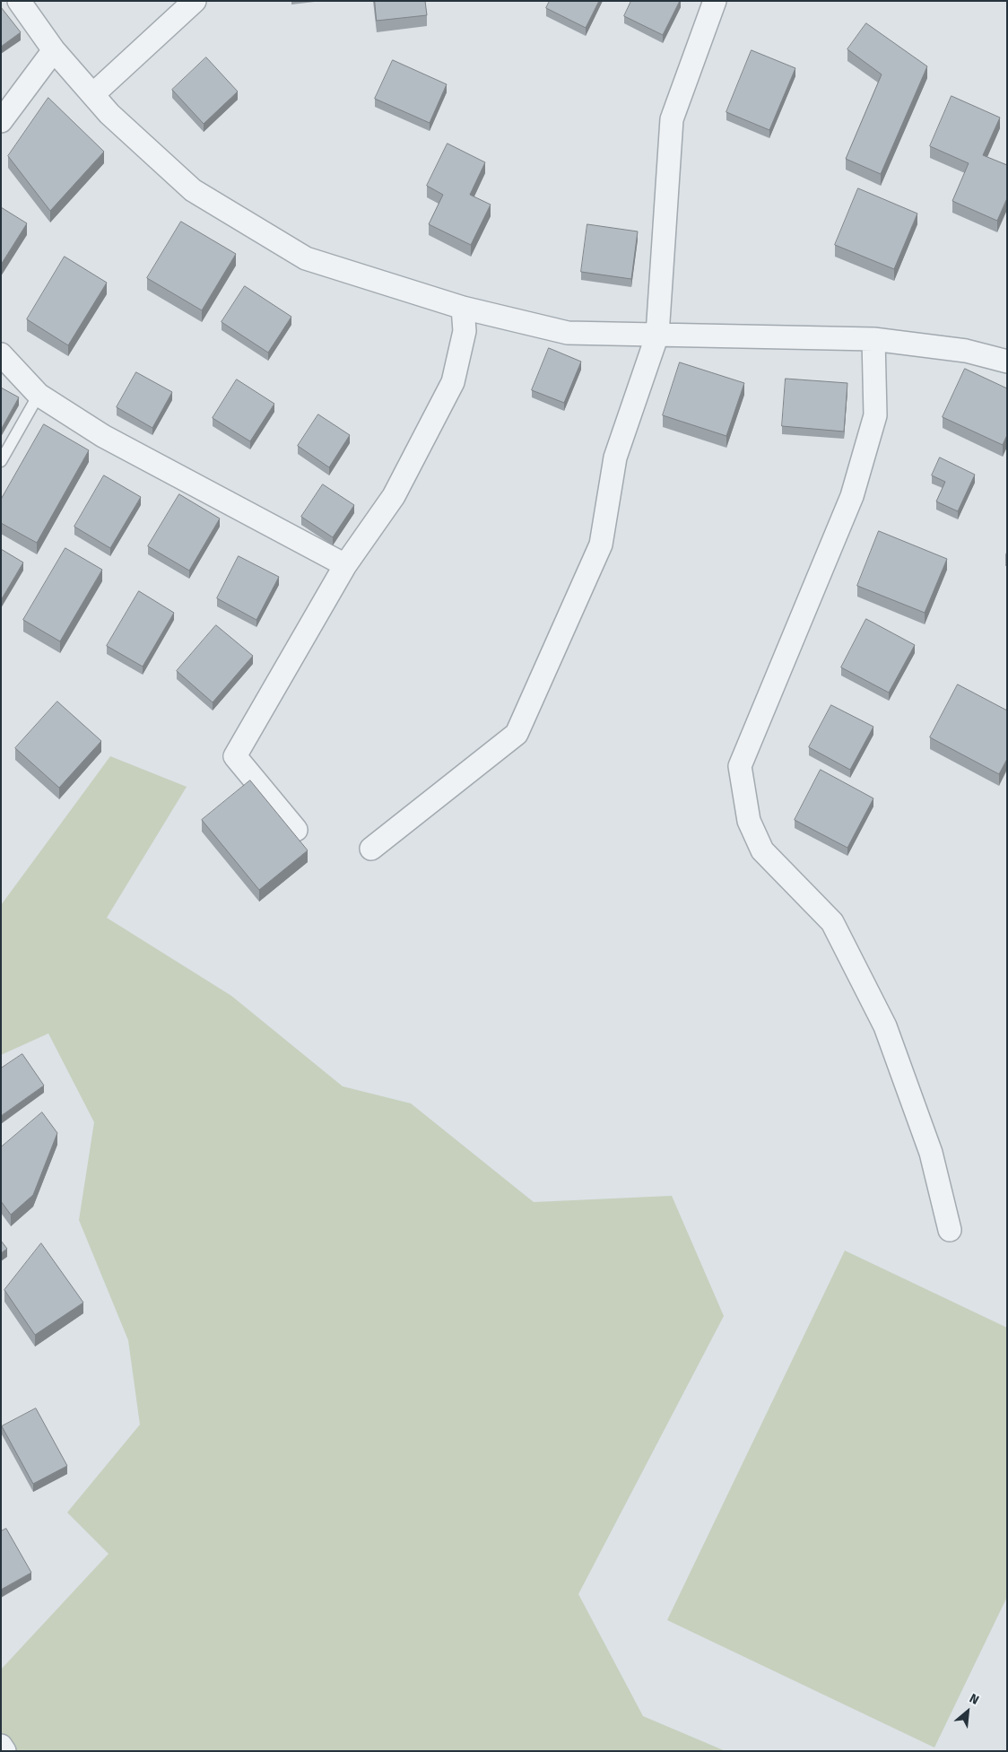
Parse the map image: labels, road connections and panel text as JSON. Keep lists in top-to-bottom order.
{
  "north": "top right"
}
